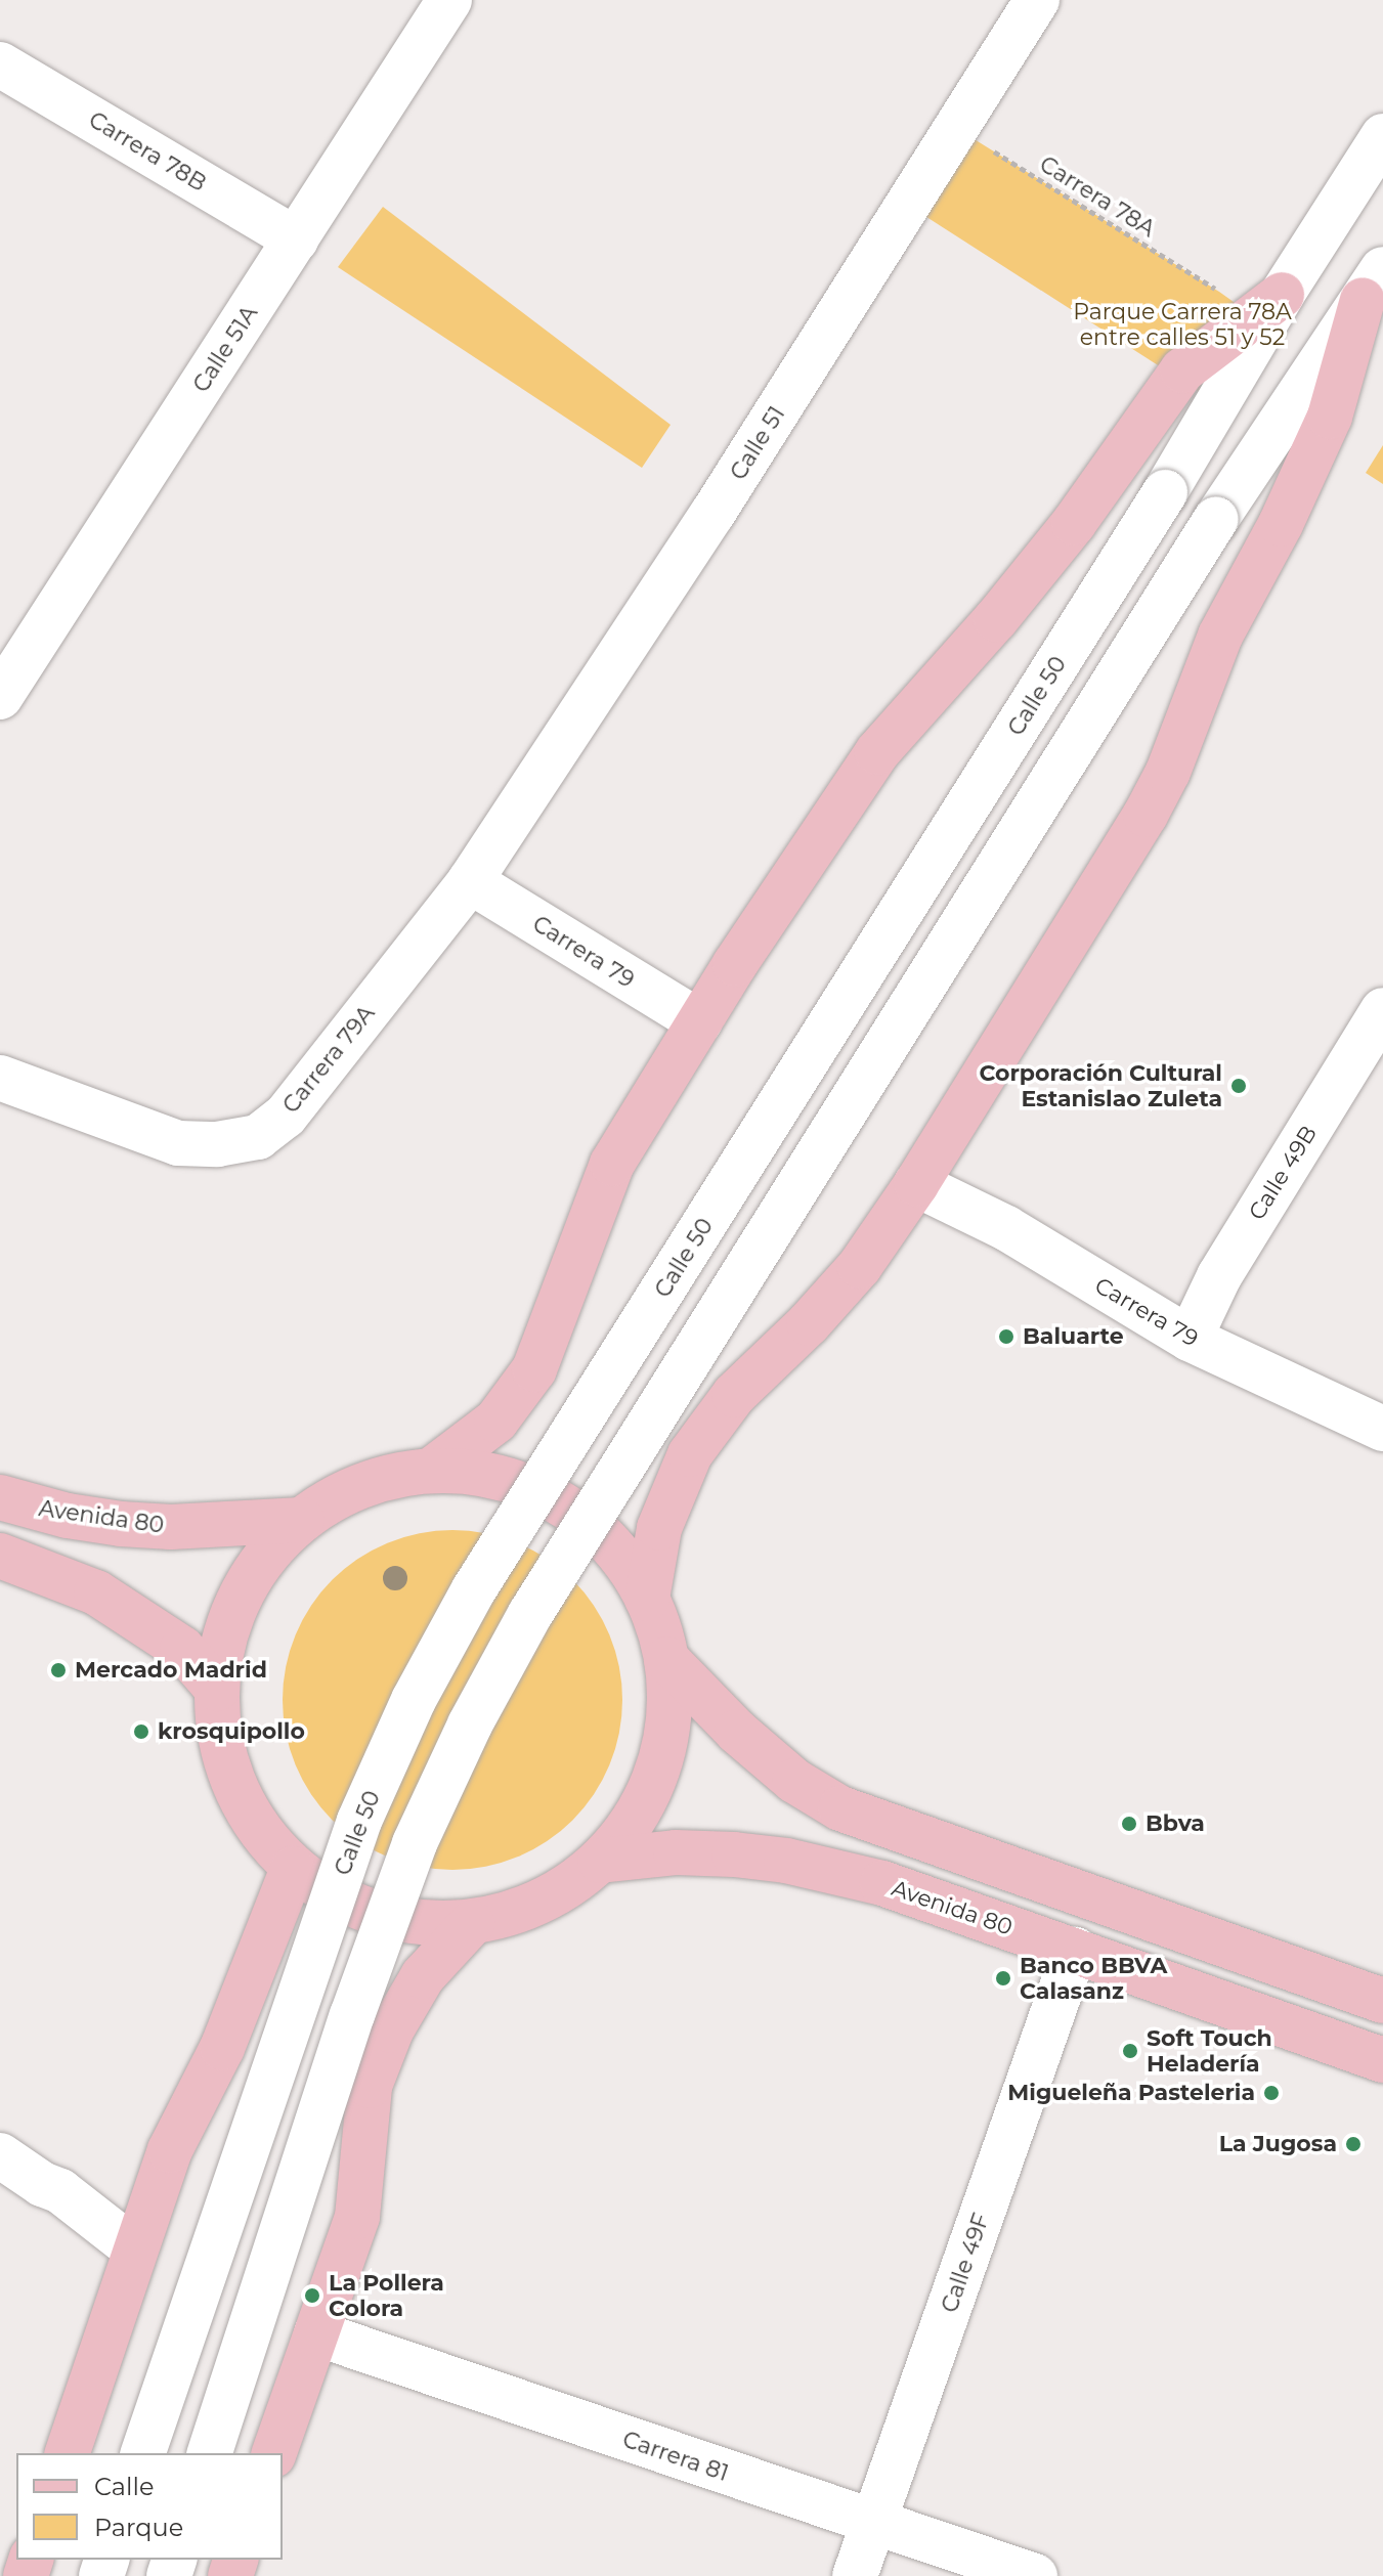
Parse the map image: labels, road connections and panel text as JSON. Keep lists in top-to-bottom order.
{
  "streets": {
    "main road": ["Avenida 80"],
    "street": [
      "Carrera 78B",
      "Calle 51A",
      "Calle 51",
      "Calle 50",
      "Carrera 79",
      "Carrera 79A",
      "Calle 49B",
      "Calle 49F",
      "Carrera 81"
    ],
    "path": ["Carrera 78A"]
  },
  "crossings": [
    ["Carrera 78B", "Calle 51A"],
    ["Carrera 78A", "Calle 51"],
    ["Calle 51", "Carrera 79"],
    ["Calle 51", "Carrera 79A"],
    ["Carrera 79", "Carrera 79A"],
    ["Carrera 79", "Calle 49B"],
    ["Avenida 80", "Calle 49F"],
    ["Calle 49F", "Carrera 81"]
  ],
  "parks": ["Parque Carrera 78A entre calles 51 y 52"],
  "places": [
    "Corporación Cultural Estanislao Zuleta",
    "Baluarte",
    "Mercado Madrid",
    "krosquipollo",
    "Bbva",
    "Banco BBVA Calasanz",
    "Soft Touch Heladería",
    "Migueleña Pasteleria",
    "La Jugosa",
    "La Pollera Colora"
  ],
  "legend": ["Calle", "Parque"]
}
